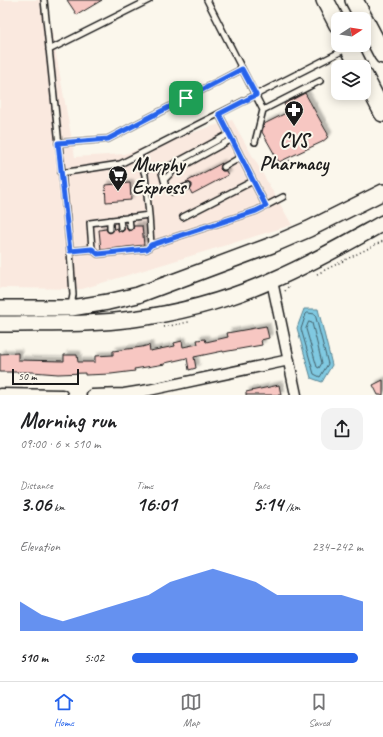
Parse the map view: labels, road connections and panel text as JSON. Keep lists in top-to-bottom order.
{
  "places": {
    "pharmacy": ["CVS Pharmacy"],
    "supermarket": ["Murphy Express"]
  },
  "scale_bar": "50 m",
  "north": "right",
  "page": {
    "scale": "50 m",
    "heading": ["Morning run", "09:00 · 6 × 510 m"],
    "stats": [
      ["Distance", "3.06 km"],
      ["Time", "16:01"],
      ["Pace", "5:14 /km"]
    ],
    "chart": ["Elevation", "234–242 m"],
    "list": [
      {
        "name": "510 m",
        "note": "5:02"
      }
    ],
    "tabs": ["Home", "Map", "Saved"]
  }
}
